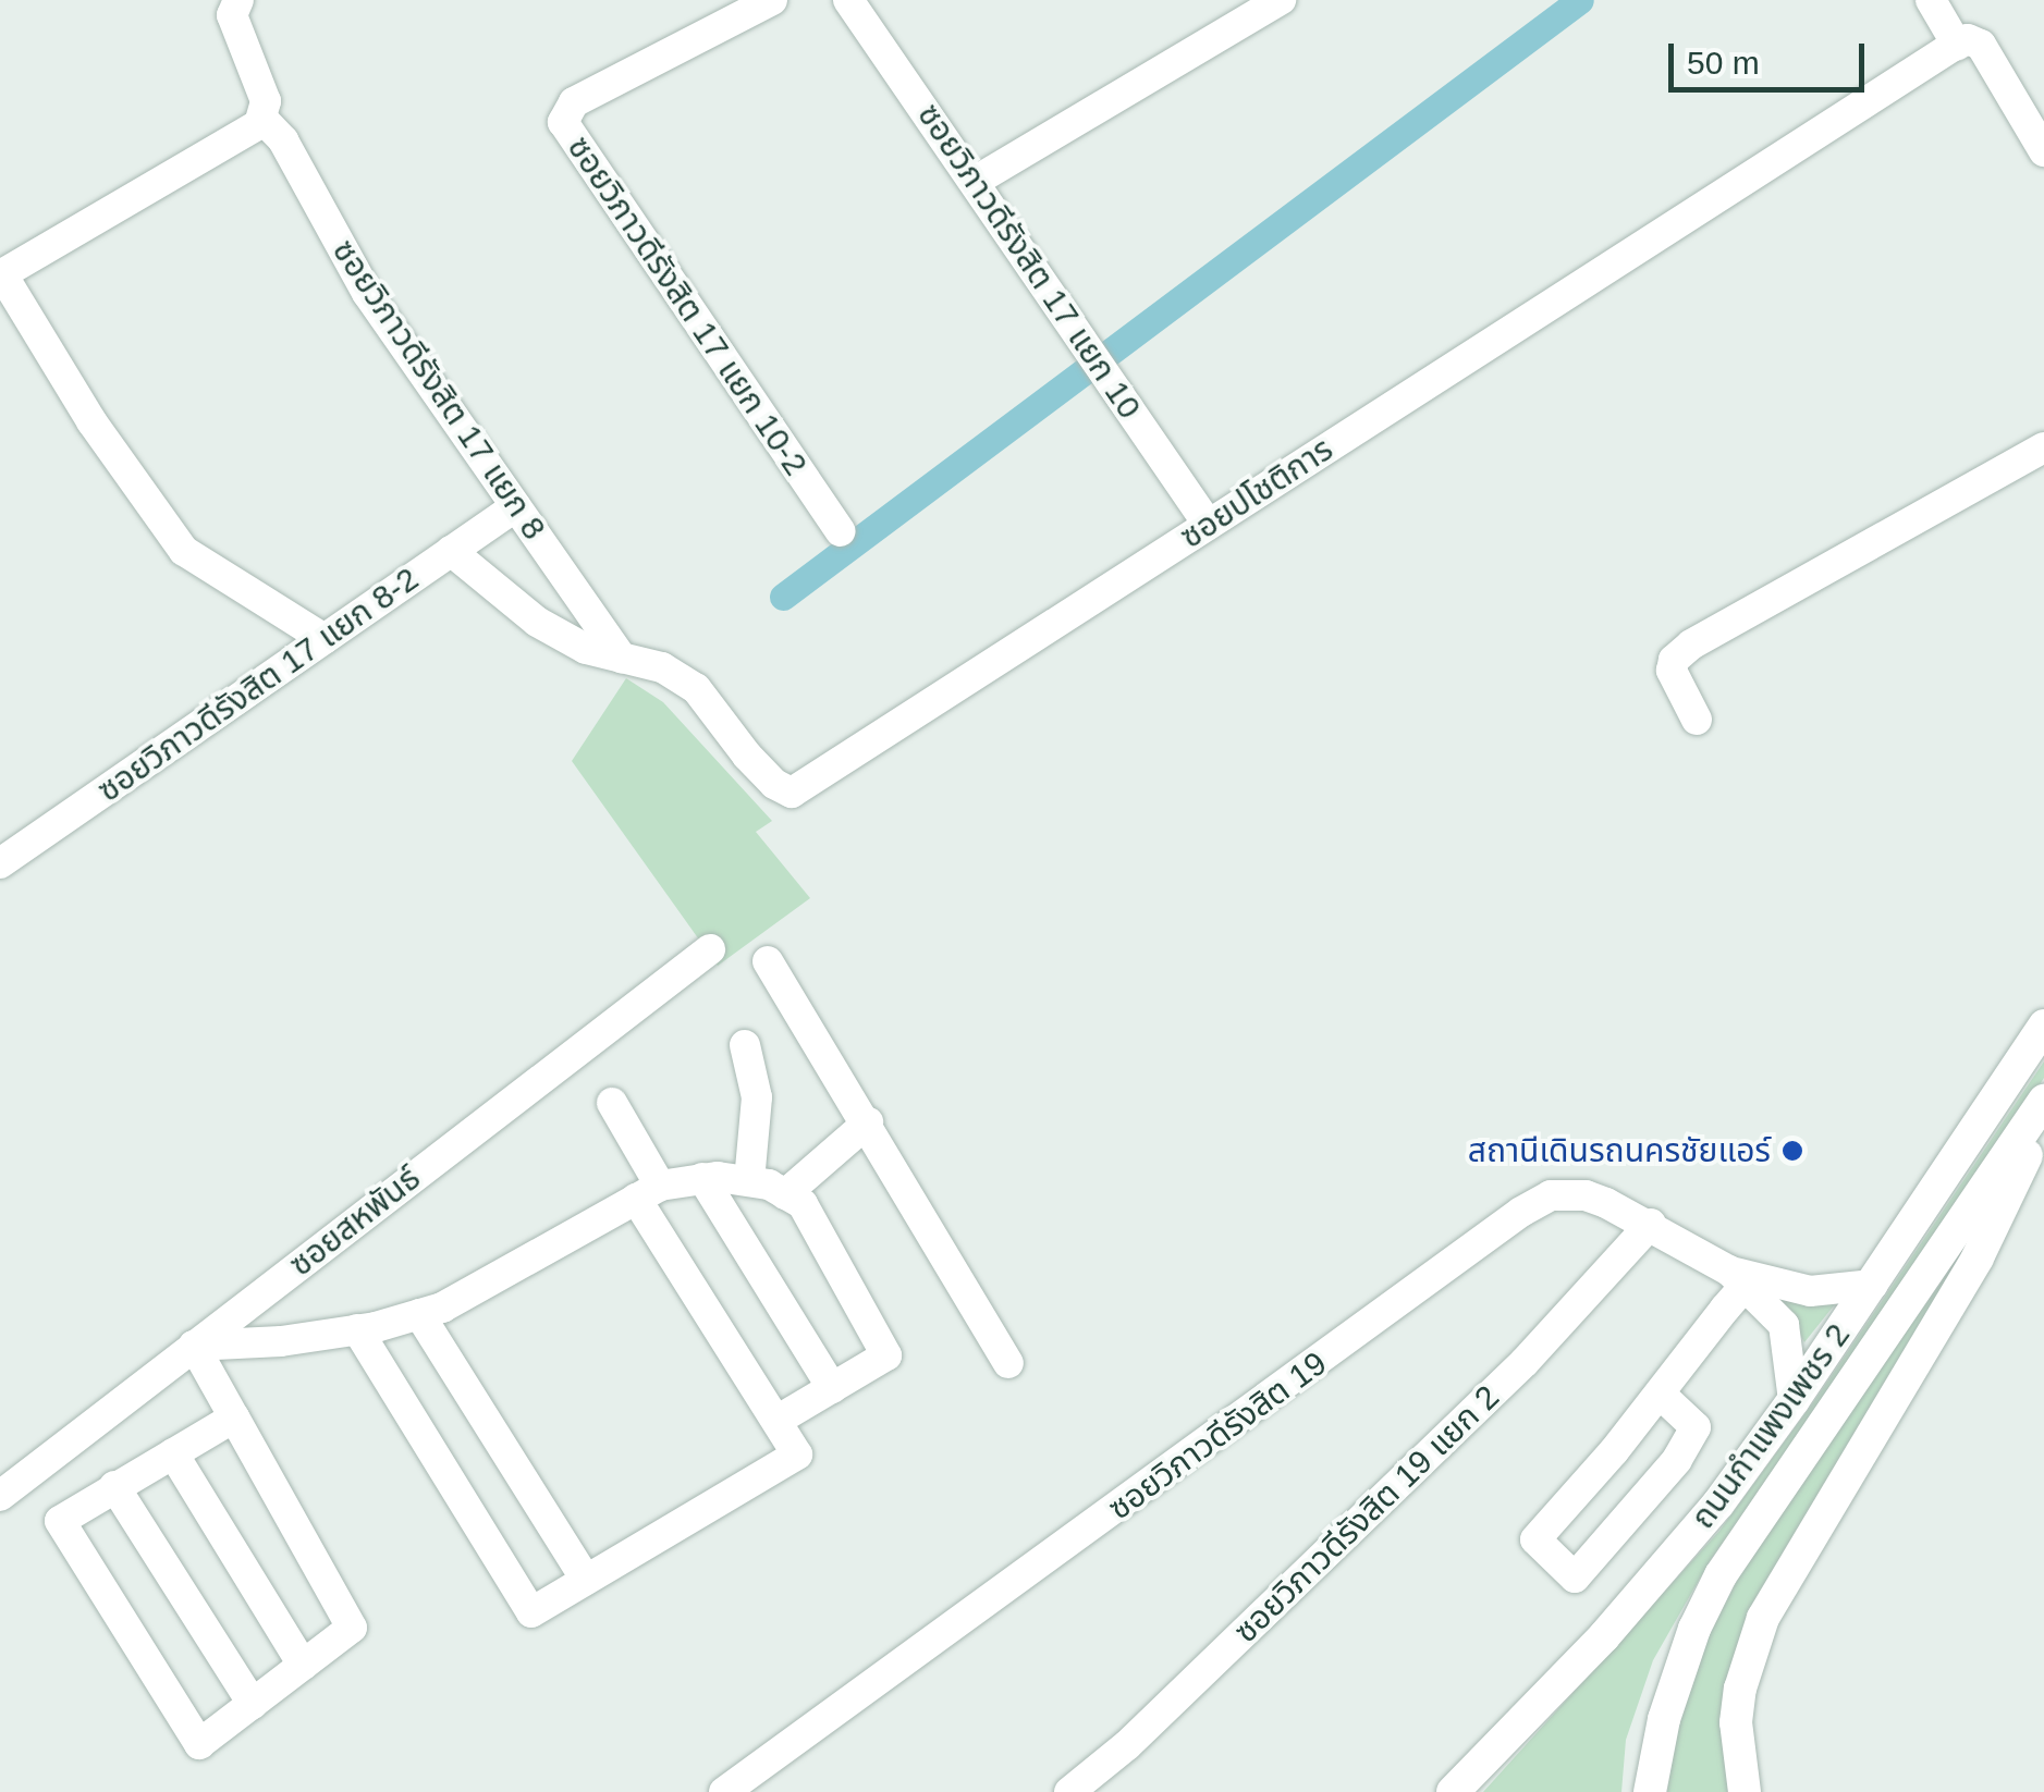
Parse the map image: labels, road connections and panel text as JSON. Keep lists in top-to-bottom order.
{
  "streets": {
    "main road": ["ถนนกำแพงเพชร 2"],
    "street": [
      "ซอยวิภาวดีรังสิต 17 แยก 10",
      "ซอยวิภาวดีรังสิต 17 แยก 10-2",
      "ซอยวิภาวดีรังสิต 17 แยก 8",
      "ซอยปโชติการ",
      "ซอยวิภาวดีรังสิต 17 แยก 8-2",
      "ซอยสหพันธ์",
      "ซอยวิภาวดีรังสิต 19",
      "ซอยวิภาวดีรังสิต 19 แยก 2"
    ]
  },
  "crossings": [
    ["ซอยวิภาวดีรังสิต 17 แยก 10", "ซอยปโชติการ"],
    ["ซอยวิภาวดีรังสิต 17 แยก 8", "ซอยปโชติการ"],
    ["ซอยวิภาวดีรังสิต 17 แยก 8", "ซอยวิภาวดีรังสิต 17 แยก 8-2"],
    ["ซอยปโชติการ", "ซอยวิภาวดีรังสิต 17 แยก 8-2"],
    ["ถนนกำแพงเพชร 2", "ซอยวิภาวดีรังสิต 19"],
    ["ซอยวิภาวดีรังสิต 19", "ซอยวิภาวดีรังสิต 19 แยก 2"]
  ],
  "places": ["สถานีเดินรถนครชัยแอร์"],
  "scale_bar": "50 m"
}
